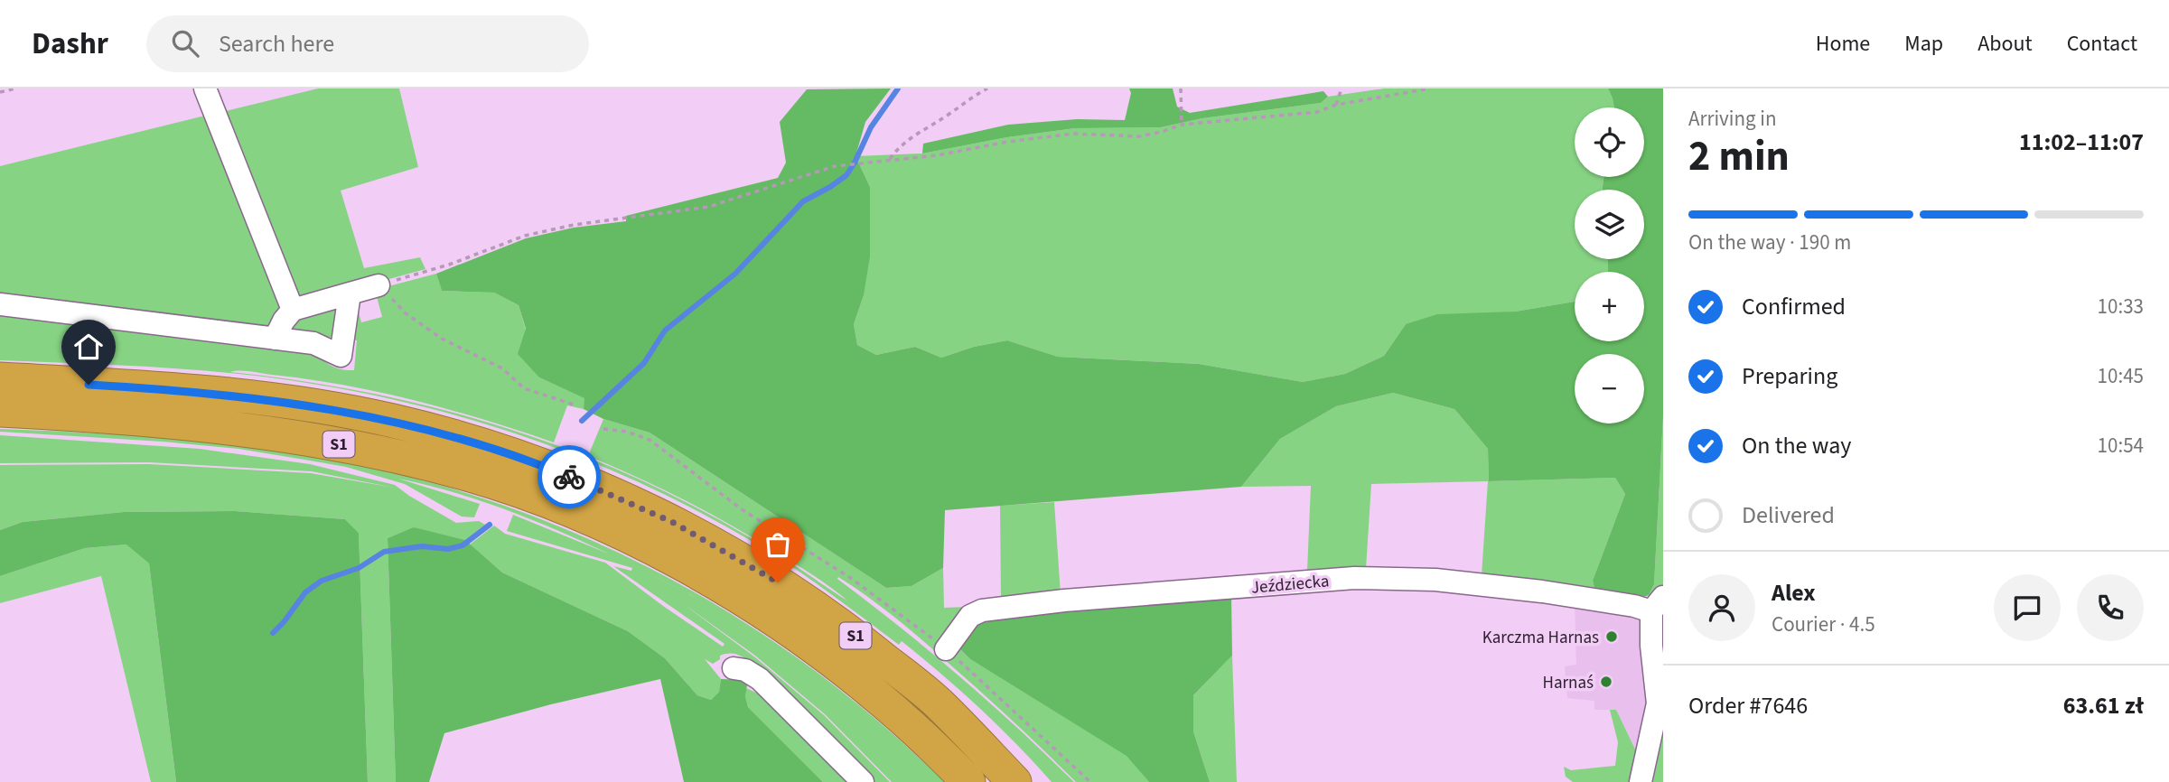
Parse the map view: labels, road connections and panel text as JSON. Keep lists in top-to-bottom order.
{
  "streets": {
    "highway": ["S1"],
    "street": ["Jeździecka"]
  },
  "places": ["Karczma Harnas", "Harnaś"],
  "page": {
    "header": "Dashr",
    "search": "Search here",
    "nav": [
      "Home",
      "Map",
      "About",
      "Contact"
    ],
    "heading": ["2 min", "Arriving in", "11:02–11:07"],
    "panel": [
      "Alex",
      "Courier · 4.5",
      "Order #7646",
      "63.61 zł"
    ],
    "map_buttons": ["+", "−"],
    "bar": "On the way · 190 m",
    "list": [
      ["Confirmed", "10:33"],
      ["Preparing", "10:45"],
      ["On the way", "10:54"],
      "Delivered"
    ]
  }
}
